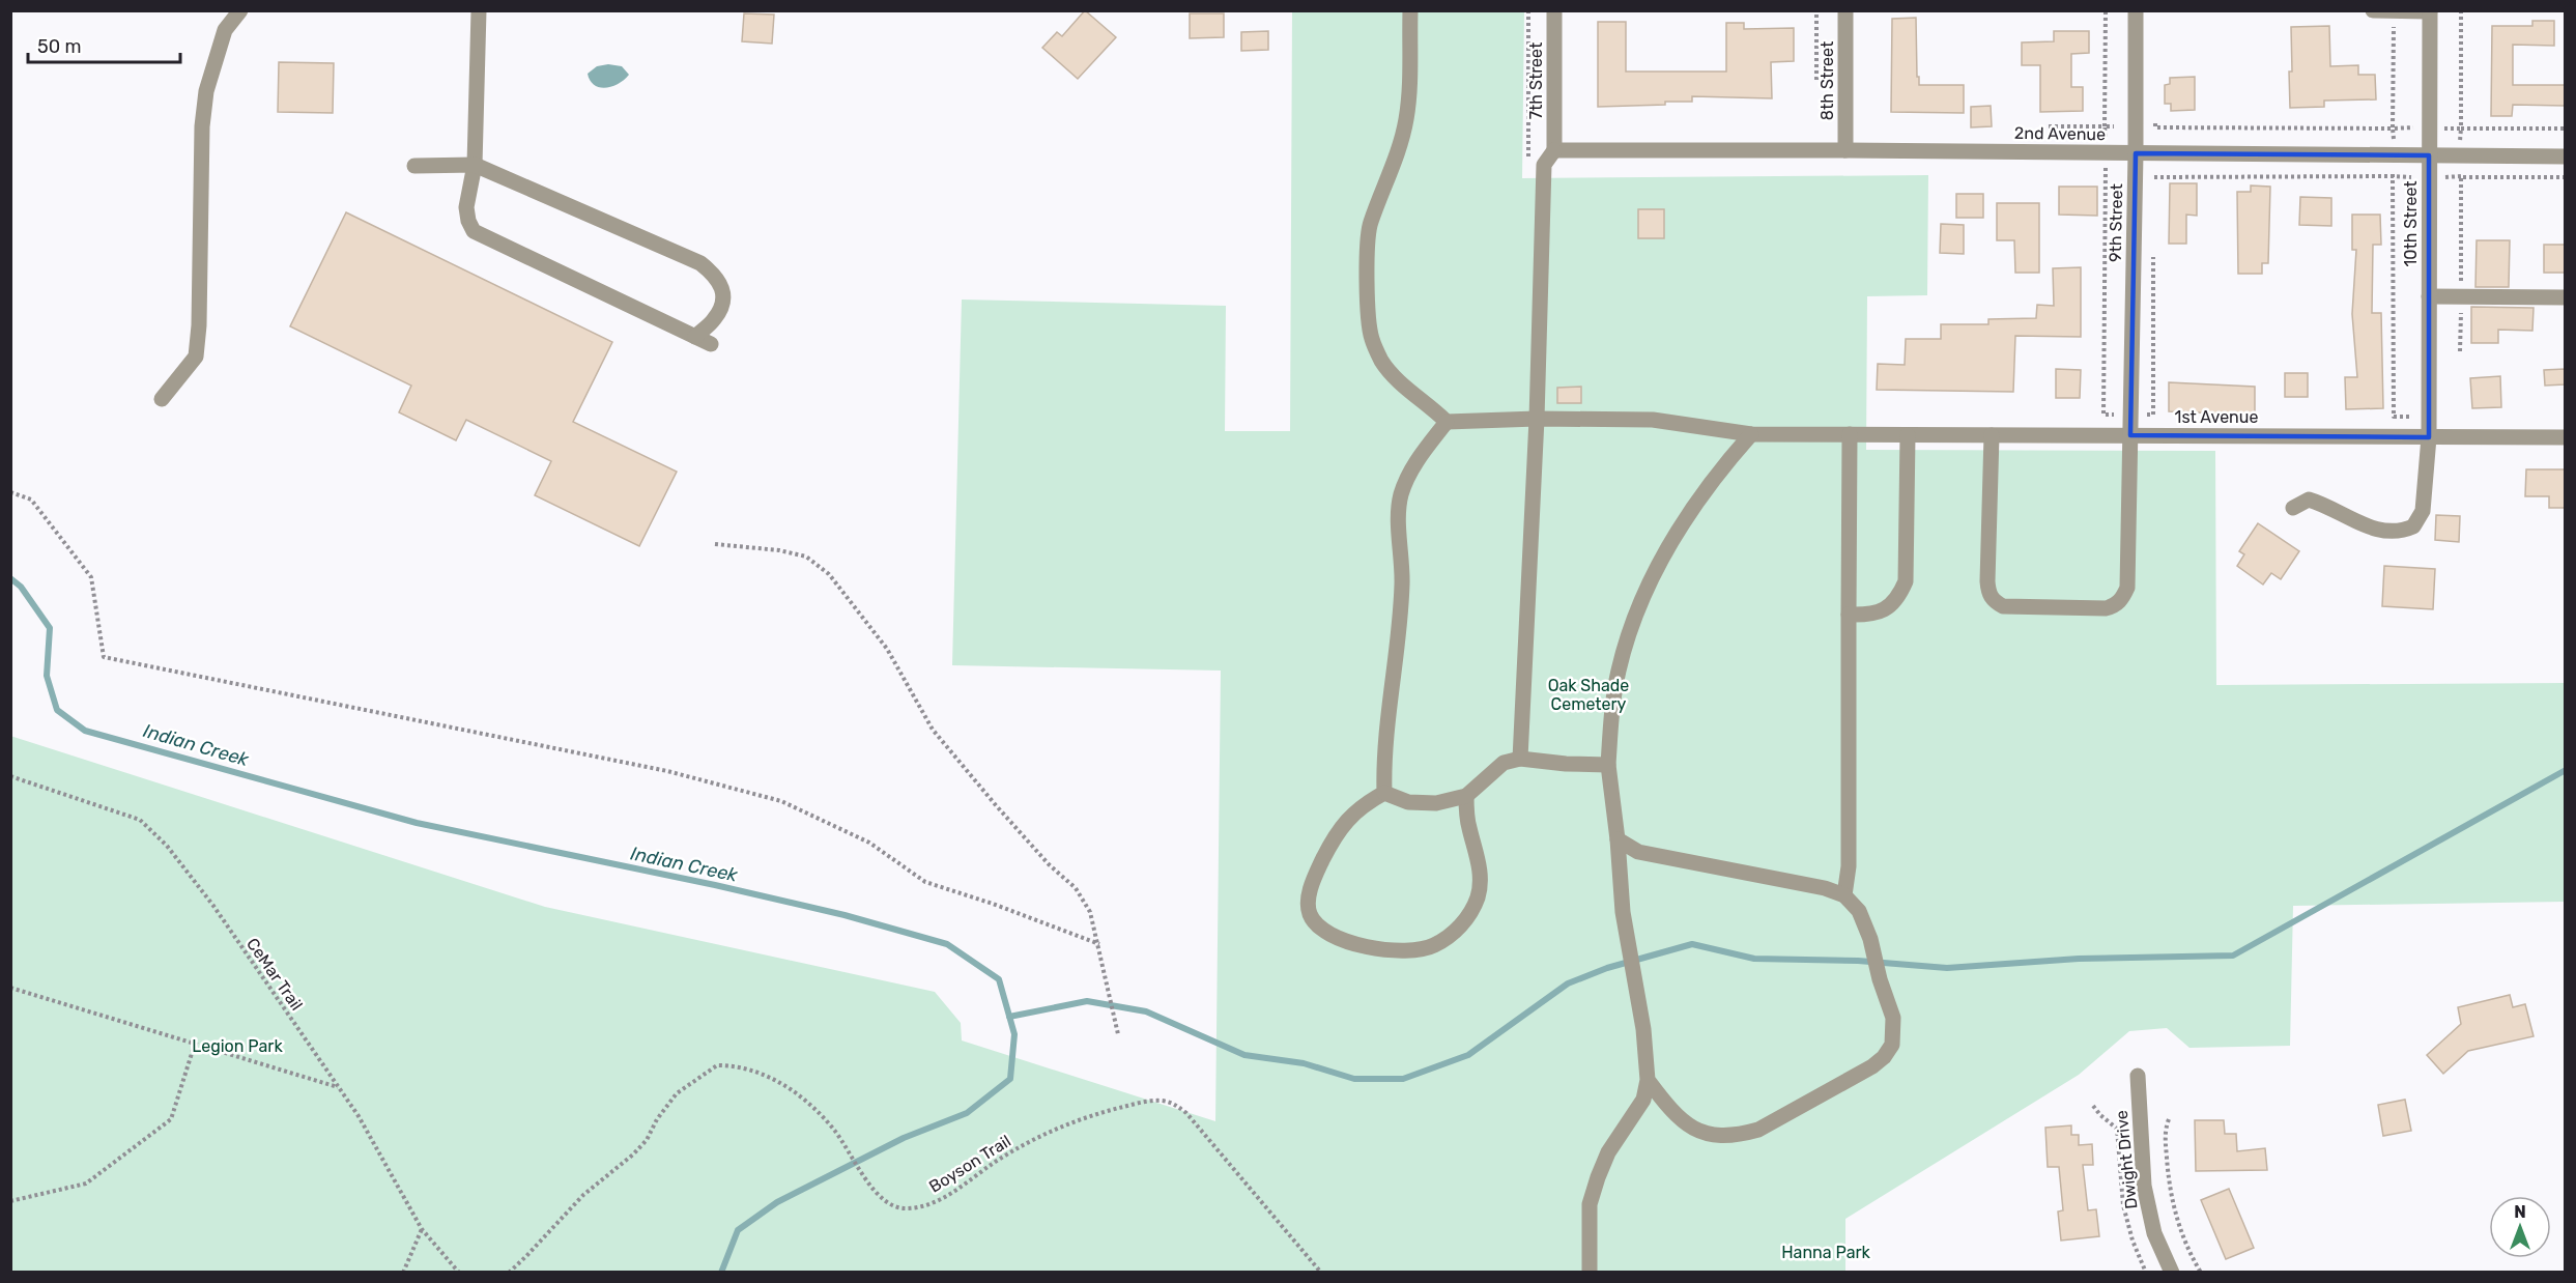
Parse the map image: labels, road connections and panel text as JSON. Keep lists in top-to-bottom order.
{
  "streets": {
    "street": [
      "7th Street",
      "8th Street",
      "2nd Avenue",
      "9th Street",
      "10th Street",
      "1st Avenue",
      "Dwight Drive"
    ],
    "path": ["CeMar Trail", "Boyson Trail"]
  },
  "crossings": [
    ["7th Street", "2nd Avenue"],
    ["8th Street", "2nd Avenue"],
    ["2nd Avenue", "9th Street"],
    ["2nd Avenue", "10th Street"],
    ["9th Street", "1st Avenue"],
    ["10th Street", "1st Avenue"]
  ],
  "water": ["Indian Creek"],
  "parks": ["Oak Shade Cemetery", "Legion Park", "Hanna Park"],
  "scale_bar": "50 m",
  "north": "top"
}
